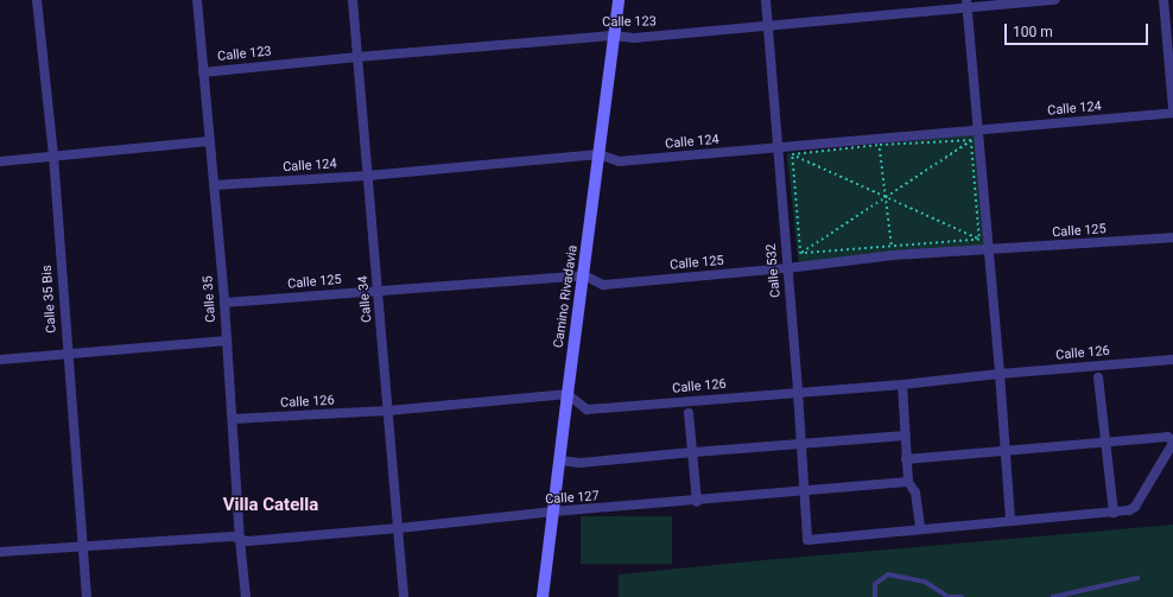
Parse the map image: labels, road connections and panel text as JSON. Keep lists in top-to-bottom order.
{
  "streets": {
    "main road": ["Camino Rivadavia"],
    "street": [
      "Calle 123",
      "Calle 124",
      "Calle 125",
      "Calle 532",
      "Calle 35 Bis",
      "Calle 35",
      "Calle 34",
      "Calle 126",
      "Calle 127"
    ]
  },
  "crossings": [
    ["Calle 123", "Calle 532"],
    ["Calle 123", "Camino Rivadavia"],
    ["Calle 123", "Calle 35"],
    ["Calle 123", "Calle 34"],
    ["Calle 124", "Calle 532"],
    ["Calle 124", "Camino Rivadavia"],
    ["Calle 124", "Calle 35"],
    ["Calle 124", "Calle 34"],
    ["Calle 125", "Calle 532"],
    ["Calle 125", "Camino Rivadavia"],
    ["Calle 125", "Calle 35"],
    ["Calle 125", "Calle 34"],
    ["Calle 532", "Calle 126"],
    ["Calle 532", "Calle 127"],
    ["Camino Rivadavia", "Calle 126"],
    ["Camino Rivadavia", "Calle 127"],
    ["Calle 35", "Calle 126"],
    ["Calle 35", "Calle 127"],
    ["Calle 34", "Calle 126"],
    ["Calle 34", "Calle 127"]
  ],
  "districts": ["Villa Catella"],
  "scale_bar": "100 m"
}
